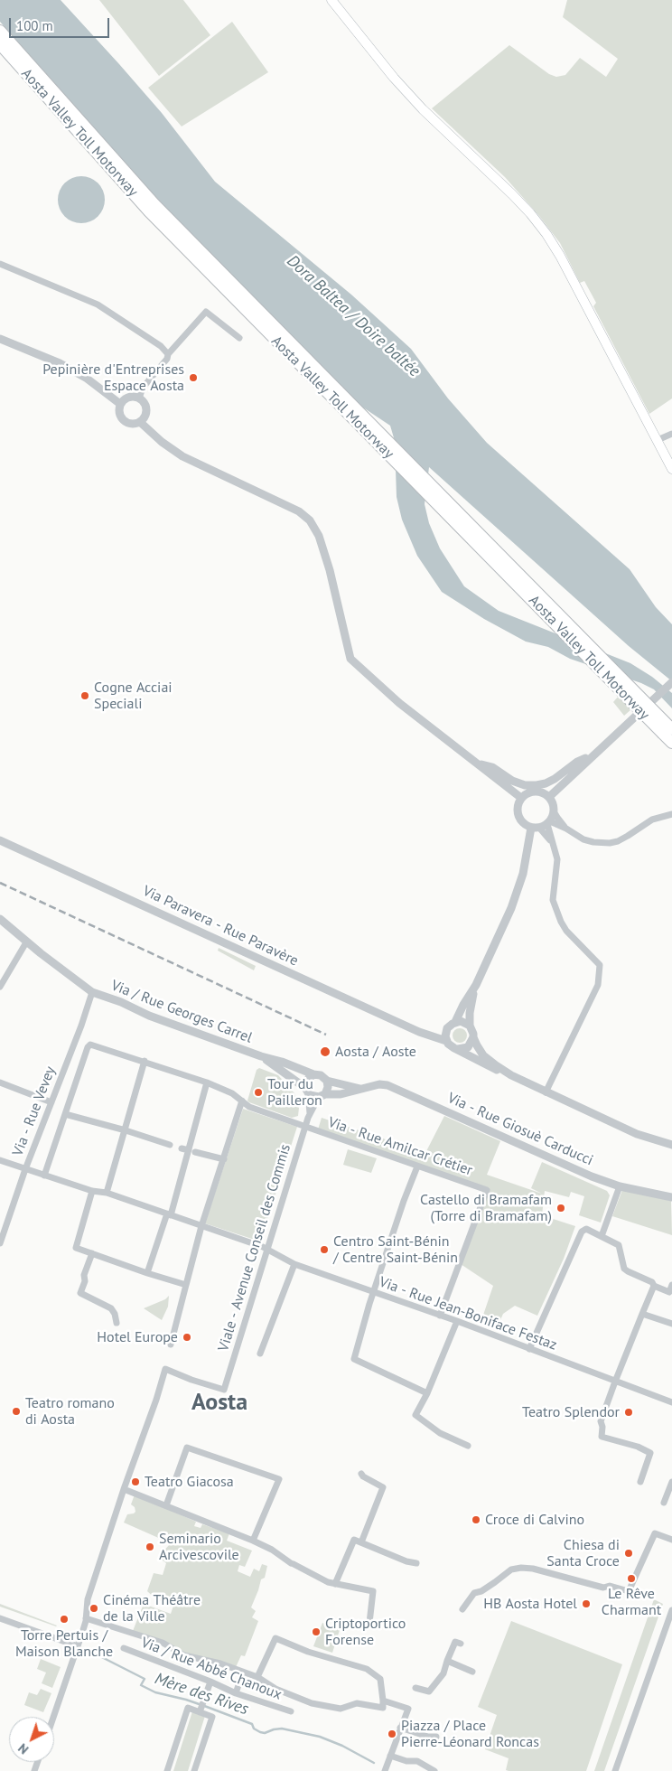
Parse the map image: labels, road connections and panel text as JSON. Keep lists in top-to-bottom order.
{
  "streets": {
    "highway": ["Aosta Valley Toll Motorway"],
    "street": [
      "Via Paravera - Rue Paravère",
      "Via / Rue Georges Carrel",
      "Via - Rue Vevey",
      "Via - Rue Giosuè Carducci",
      "Via - Rue Amilcar Crétier",
      "Viale - Avenue Conseil des Commis",
      "Via - Rue Jean-Boniface Festaz",
      "Via / Rue Abbé Chanoux"
    ]
  },
  "crossings": [
    ["Via / Rue Georges Carrel", "Via - Rue Vevey"],
    ["Via - Rue Vevey", "Via - Rue Jean-Boniface Festaz"],
    ["Via - Rue Amilcar Crétier", "Viale - Avenue Conseil des Commis"],
    ["Via - Rue Amilcar Crétier", "Via - Rue Jean-Boniface Festaz"],
    ["Viale - Avenue Conseil des Commis", "Via - Rue Jean-Boniface Festaz"]
  ],
  "districts": ["Aosta"],
  "water": ["Dora Baltea / Doire baltée", "Mère des Rives"],
  "places": [
    "Pepinière d'Entreprises Espace Aosta",
    "Cogne Acciai Speciali",
    "Aosta / Aoste",
    "Tour du Pailleron",
    "Castello di Bramafam (Torre di Bramafam)",
    "Centro Saint-Bénin / Centre Saint-Bénin",
    "Hotel Europe",
    "Teatro romano di Aosta",
    "Teatro Splendor",
    "Teatro Giacosa",
    "Croce di Calvino",
    "Seminario Arcivescovile",
    "Chiesa di Santa Croce",
    "Le Rêve Charmant",
    "HB Aosta Hotel",
    "Cinéma Théâtre de la Ville",
    "Torre Pertuis / Maison Blanche",
    "Criptoportico Forense",
    "Piazza / Place Pierre-Léonard Roncas"
  ],
  "scale_bar": "100 m",
  "north": "bottom left"
}
